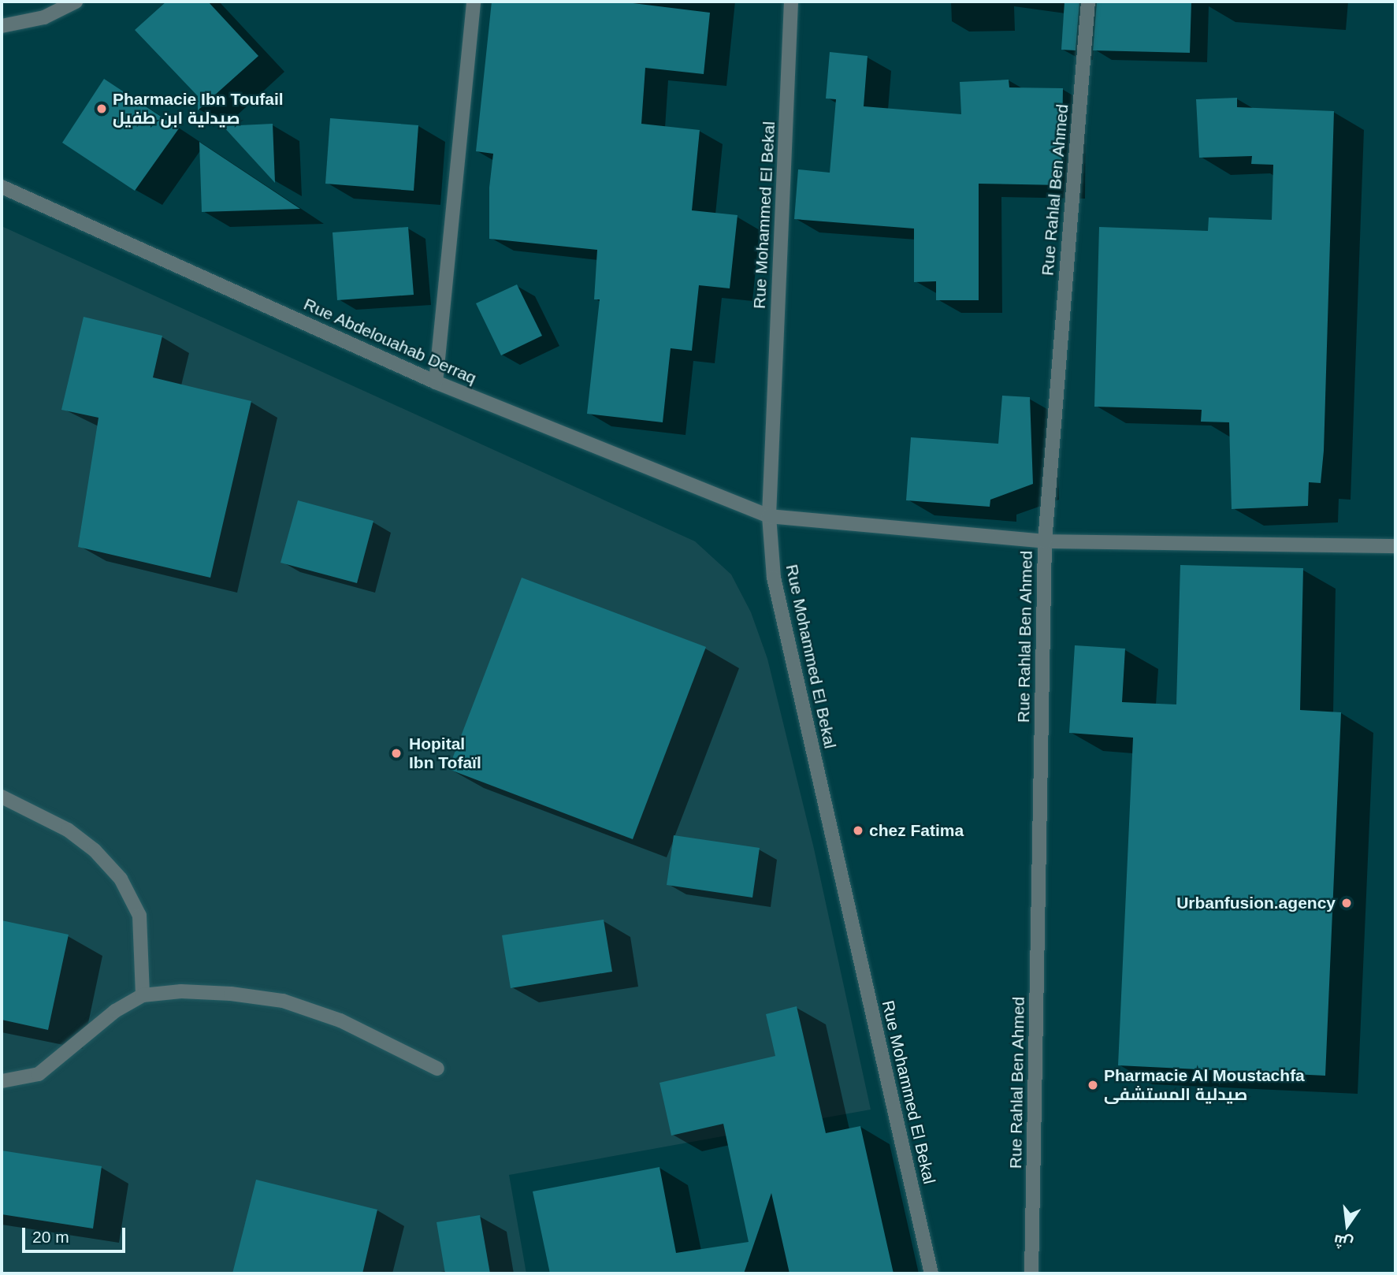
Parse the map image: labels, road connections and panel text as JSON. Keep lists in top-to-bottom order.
{
  "streets": {
    "street": ["Rue Rahlal Ben Ahmed", "Rue Mohammed El Bekal", "Rue Abdelouahab Derraq"]
  },
  "crossings": [
    ["Rue Rahlal Ben Ahmed", "Rue Abdelouahab Derraq"],
    ["Rue Mohammed El Bekal", "Rue Abdelouahab Derraq"]
  ],
  "places": [
    "Pharmacie Ibn Toufail صيدلية ابن طفيل",
    "Hopital Ibn Tofaïl",
    "chez Fatima",
    "Urbanfusion.agency",
    "Pharmacie Al Moustachfa صيدلية المستشفى"
  ],
  "scale_bar": "20 m",
  "north": "bottom"
}
